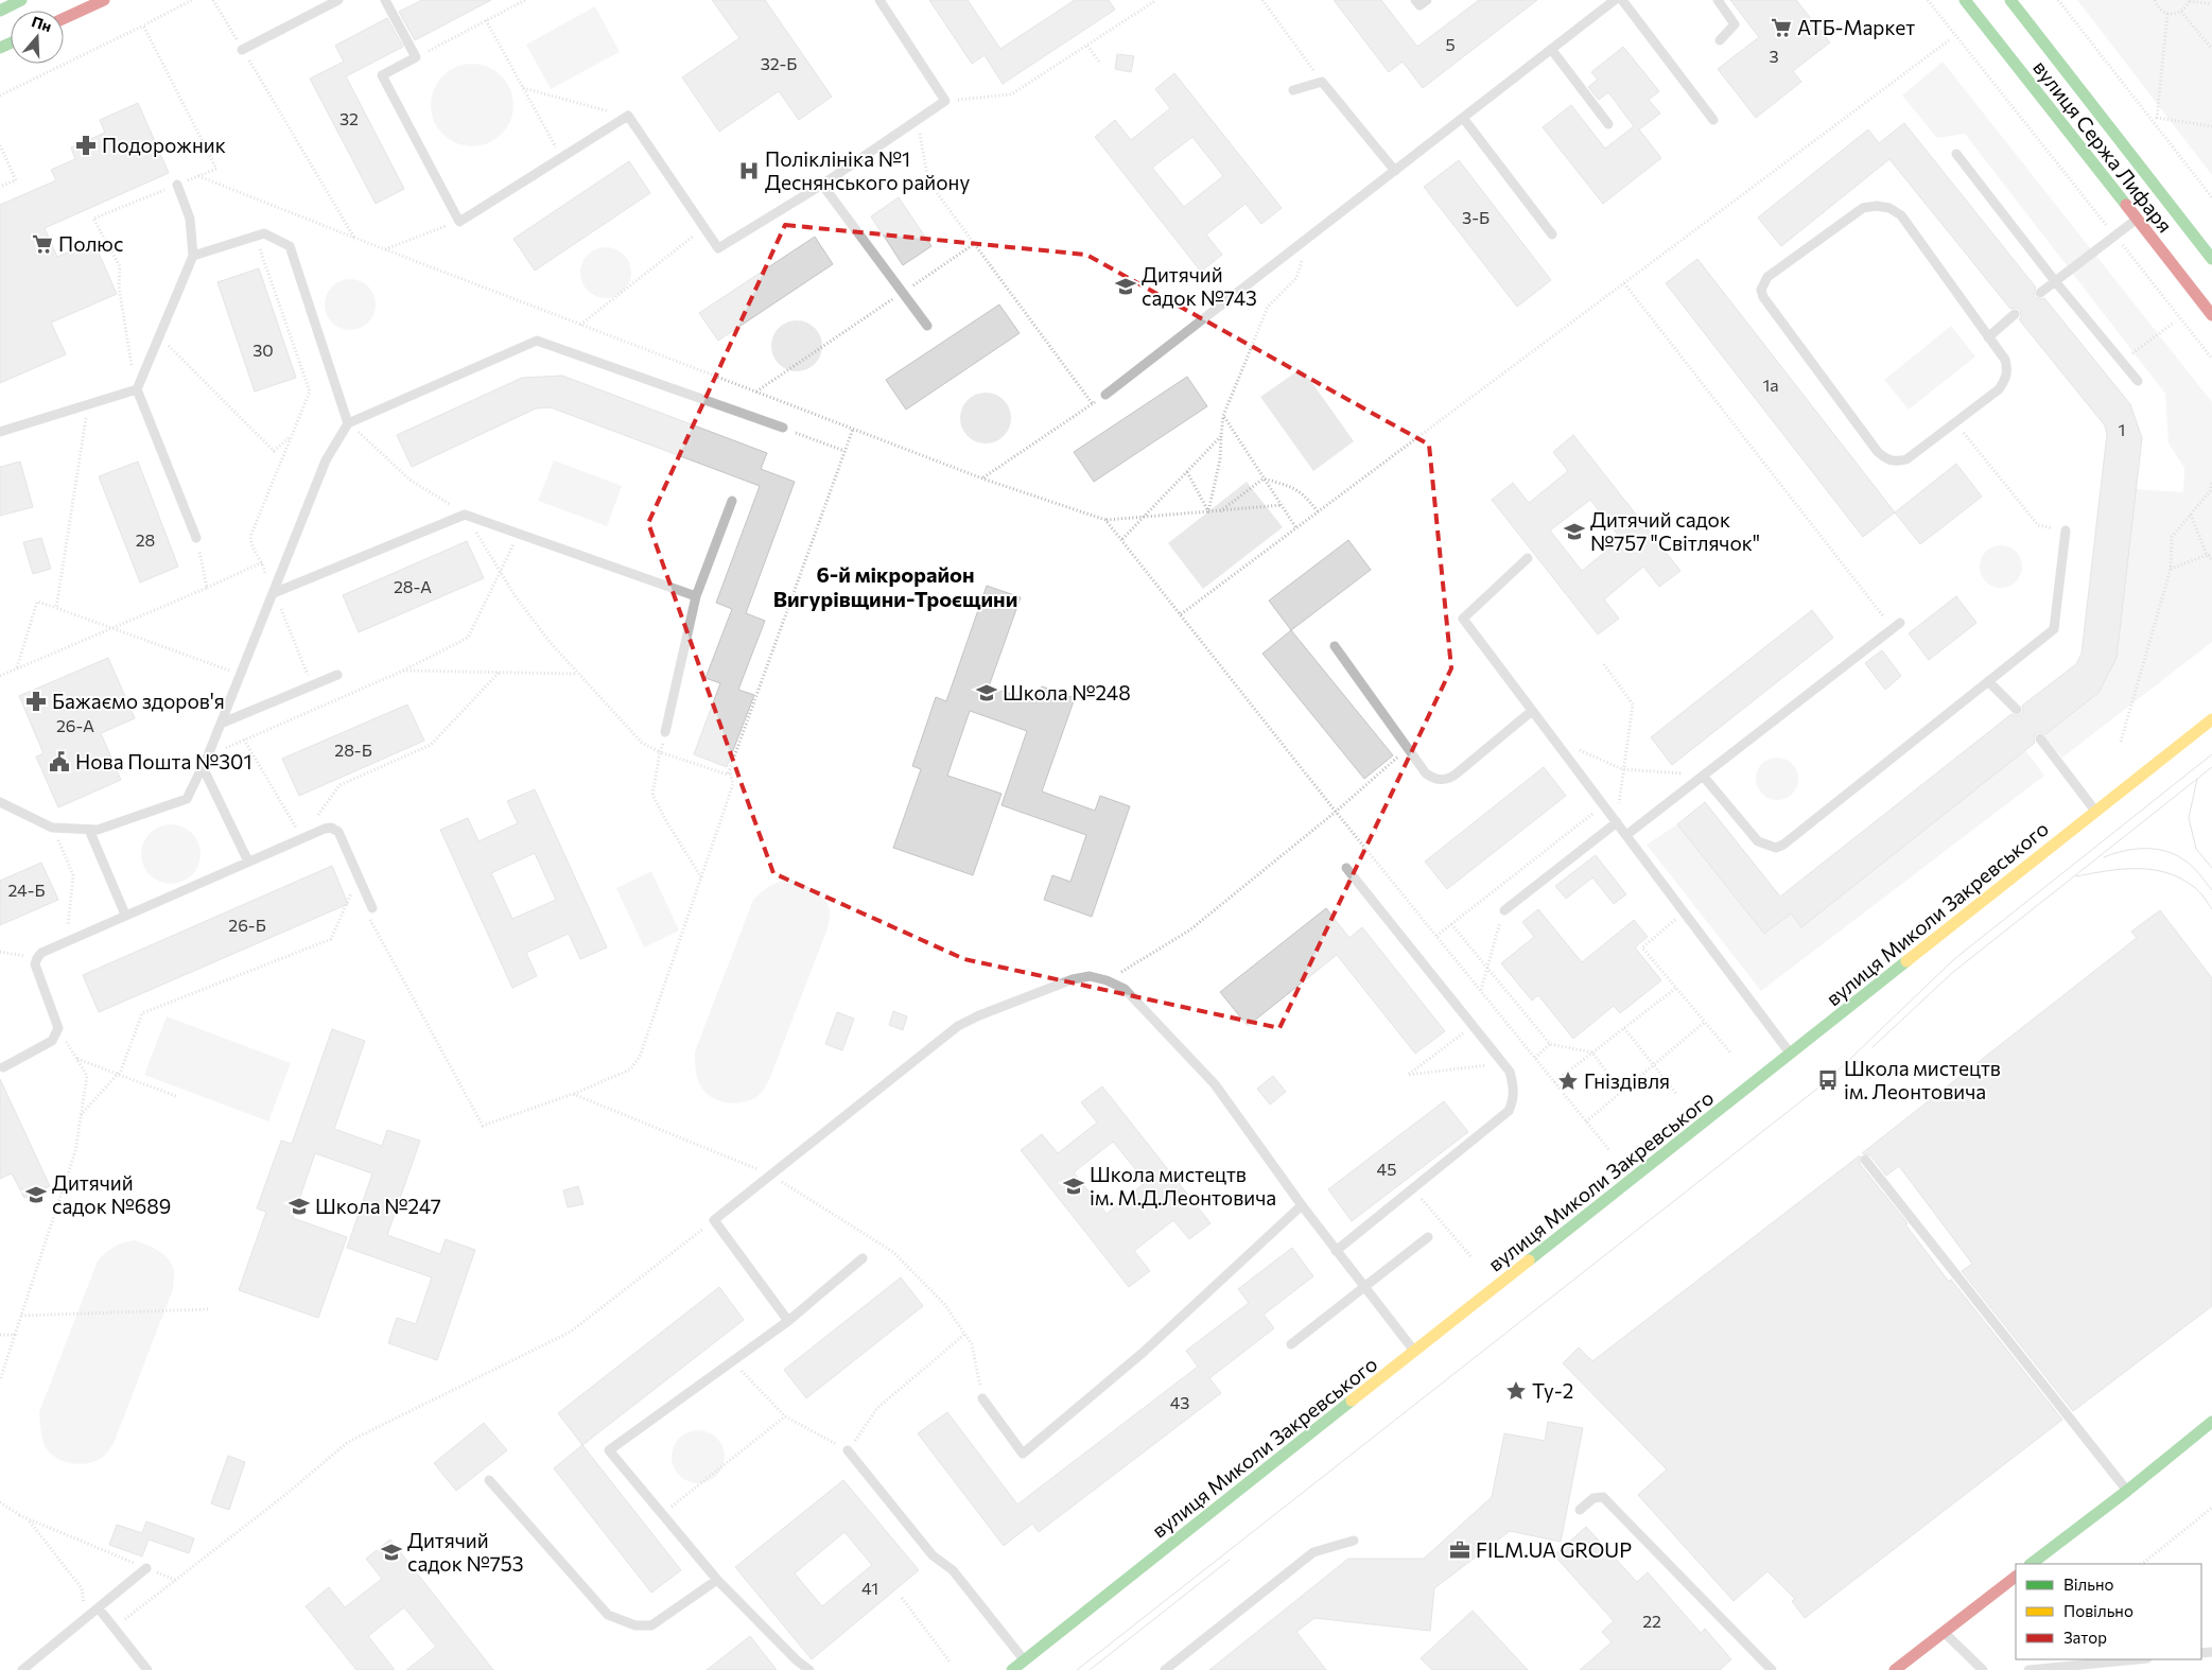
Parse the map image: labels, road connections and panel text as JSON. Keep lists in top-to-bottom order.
{
  "streets": {
    "street": ["вулиця Сержа Лифаря", "вулиця Миколи Закревського"]
  },
  "districts": ["6-й мікрорайон Вигурівщини-Троєщини"],
  "places": {
    "supermarket": ["АТБ-Маркет", "Полюс"],
    "pharmacy": ["Подорожник", "Бажаємо здоров'я"],
    "hospital": ["Поліклініка №1 Деснянського району"],
    "school or university": [
      "Дитячий садок №743",
      "Дитячий садок №757 \"Світлячок\"",
      "Школа №248",
      "Школа мистецтв ім. М.Д.Леонтовича",
      "Дитячий садок №689",
      "Школа №247",
      "Дитячий садок №753"
    ],
    "public building": ["Нова Пошта №301"],
    "bus stop": ["Школа мистецтв ім. Леонтовича"],
    "place": ["Гніздівля", "Ту-2"],
    "office": ["FILM.UA GROUP"]
  },
  "house_numbers": [
    "5",
    "3",
    "32-Б",
    "32",
    "3-Б",
    "30",
    "1а",
    "1",
    "28",
    "28-А",
    "26-А",
    "28-Б",
    "24-Б",
    "26-Б",
    "45",
    "43",
    "41",
    "22"
  ],
  "legend": ["Вільно", "Повільно", "Затор"],
  "north": "top"
}
